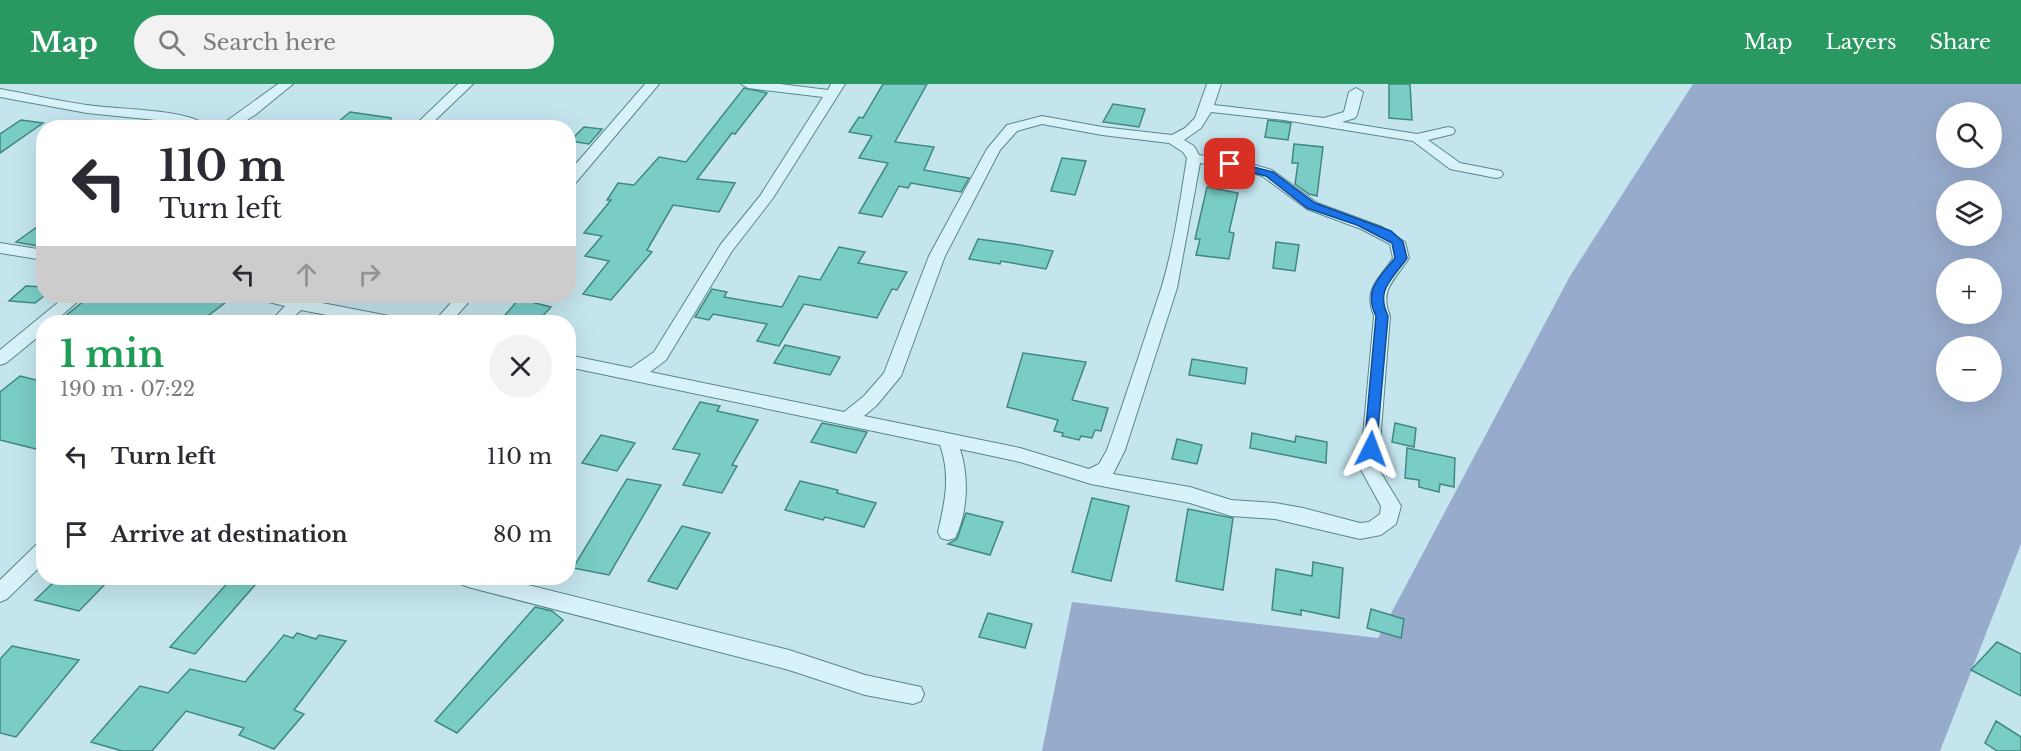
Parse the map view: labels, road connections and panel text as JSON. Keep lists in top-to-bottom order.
{
  "page": {
    "header": "Map",
    "search": "Search here",
    "nav": ["Map", "Layers", "Share"],
    "map_buttons": ["+", "−"],
    "turn": ["110 m", "Turn left"],
    "heading": ["1 min", "190 m · 07:22"],
    "list": [
      {
        "name": "Turn left",
        "value": "110 m"
      },
      {
        "name": "Arrive at destination",
        "value": "80 m"
      }
    ]
  }
}
